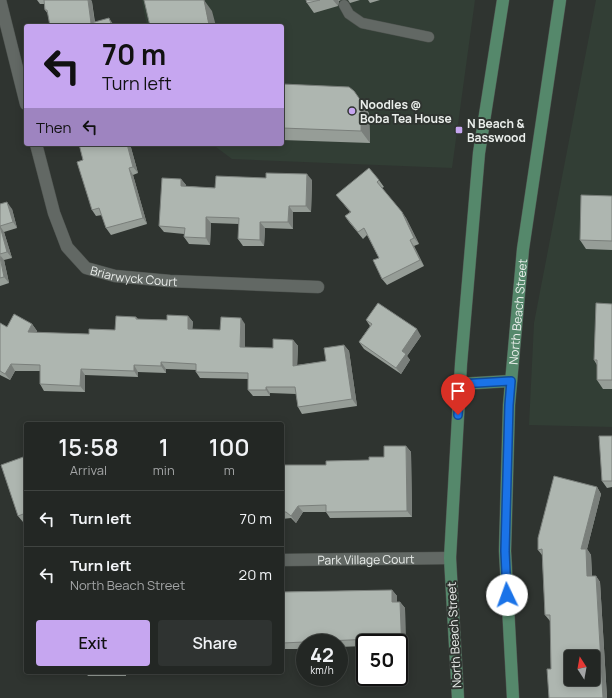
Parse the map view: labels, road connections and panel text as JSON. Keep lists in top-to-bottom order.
{
  "streets": {
    "main road": ["North Beach Street"],
    "street": ["Briarwyck Court", "Park Village Court"]
  },
  "crossings": [
    ["North Beach Street", "Park Village Court"]
  ],
  "places": {
    "other": ["Noodles @ Boba Tea House"],
    "transit": ["N Beach & Basswood"]
  },
  "north": "top",
  "page": {
    "turn": ["70 m", "Turn left"],
    "then": "Then",
    "eta": [
      "15:58",
      "Arrival",
      "1",
      "min",
      "100",
      "m"
    ],
    "list": [
      {
        "name": "Turn left",
        "value": "70 m"
      },
      {
        "name": "Turn left",
        "note": "North Beach Street",
        "value": "20 m"
      }
    ],
    "buttons": ["Exit", "Share"],
    "speed": "42 km/h",
    "limit": "50"
  }
}
